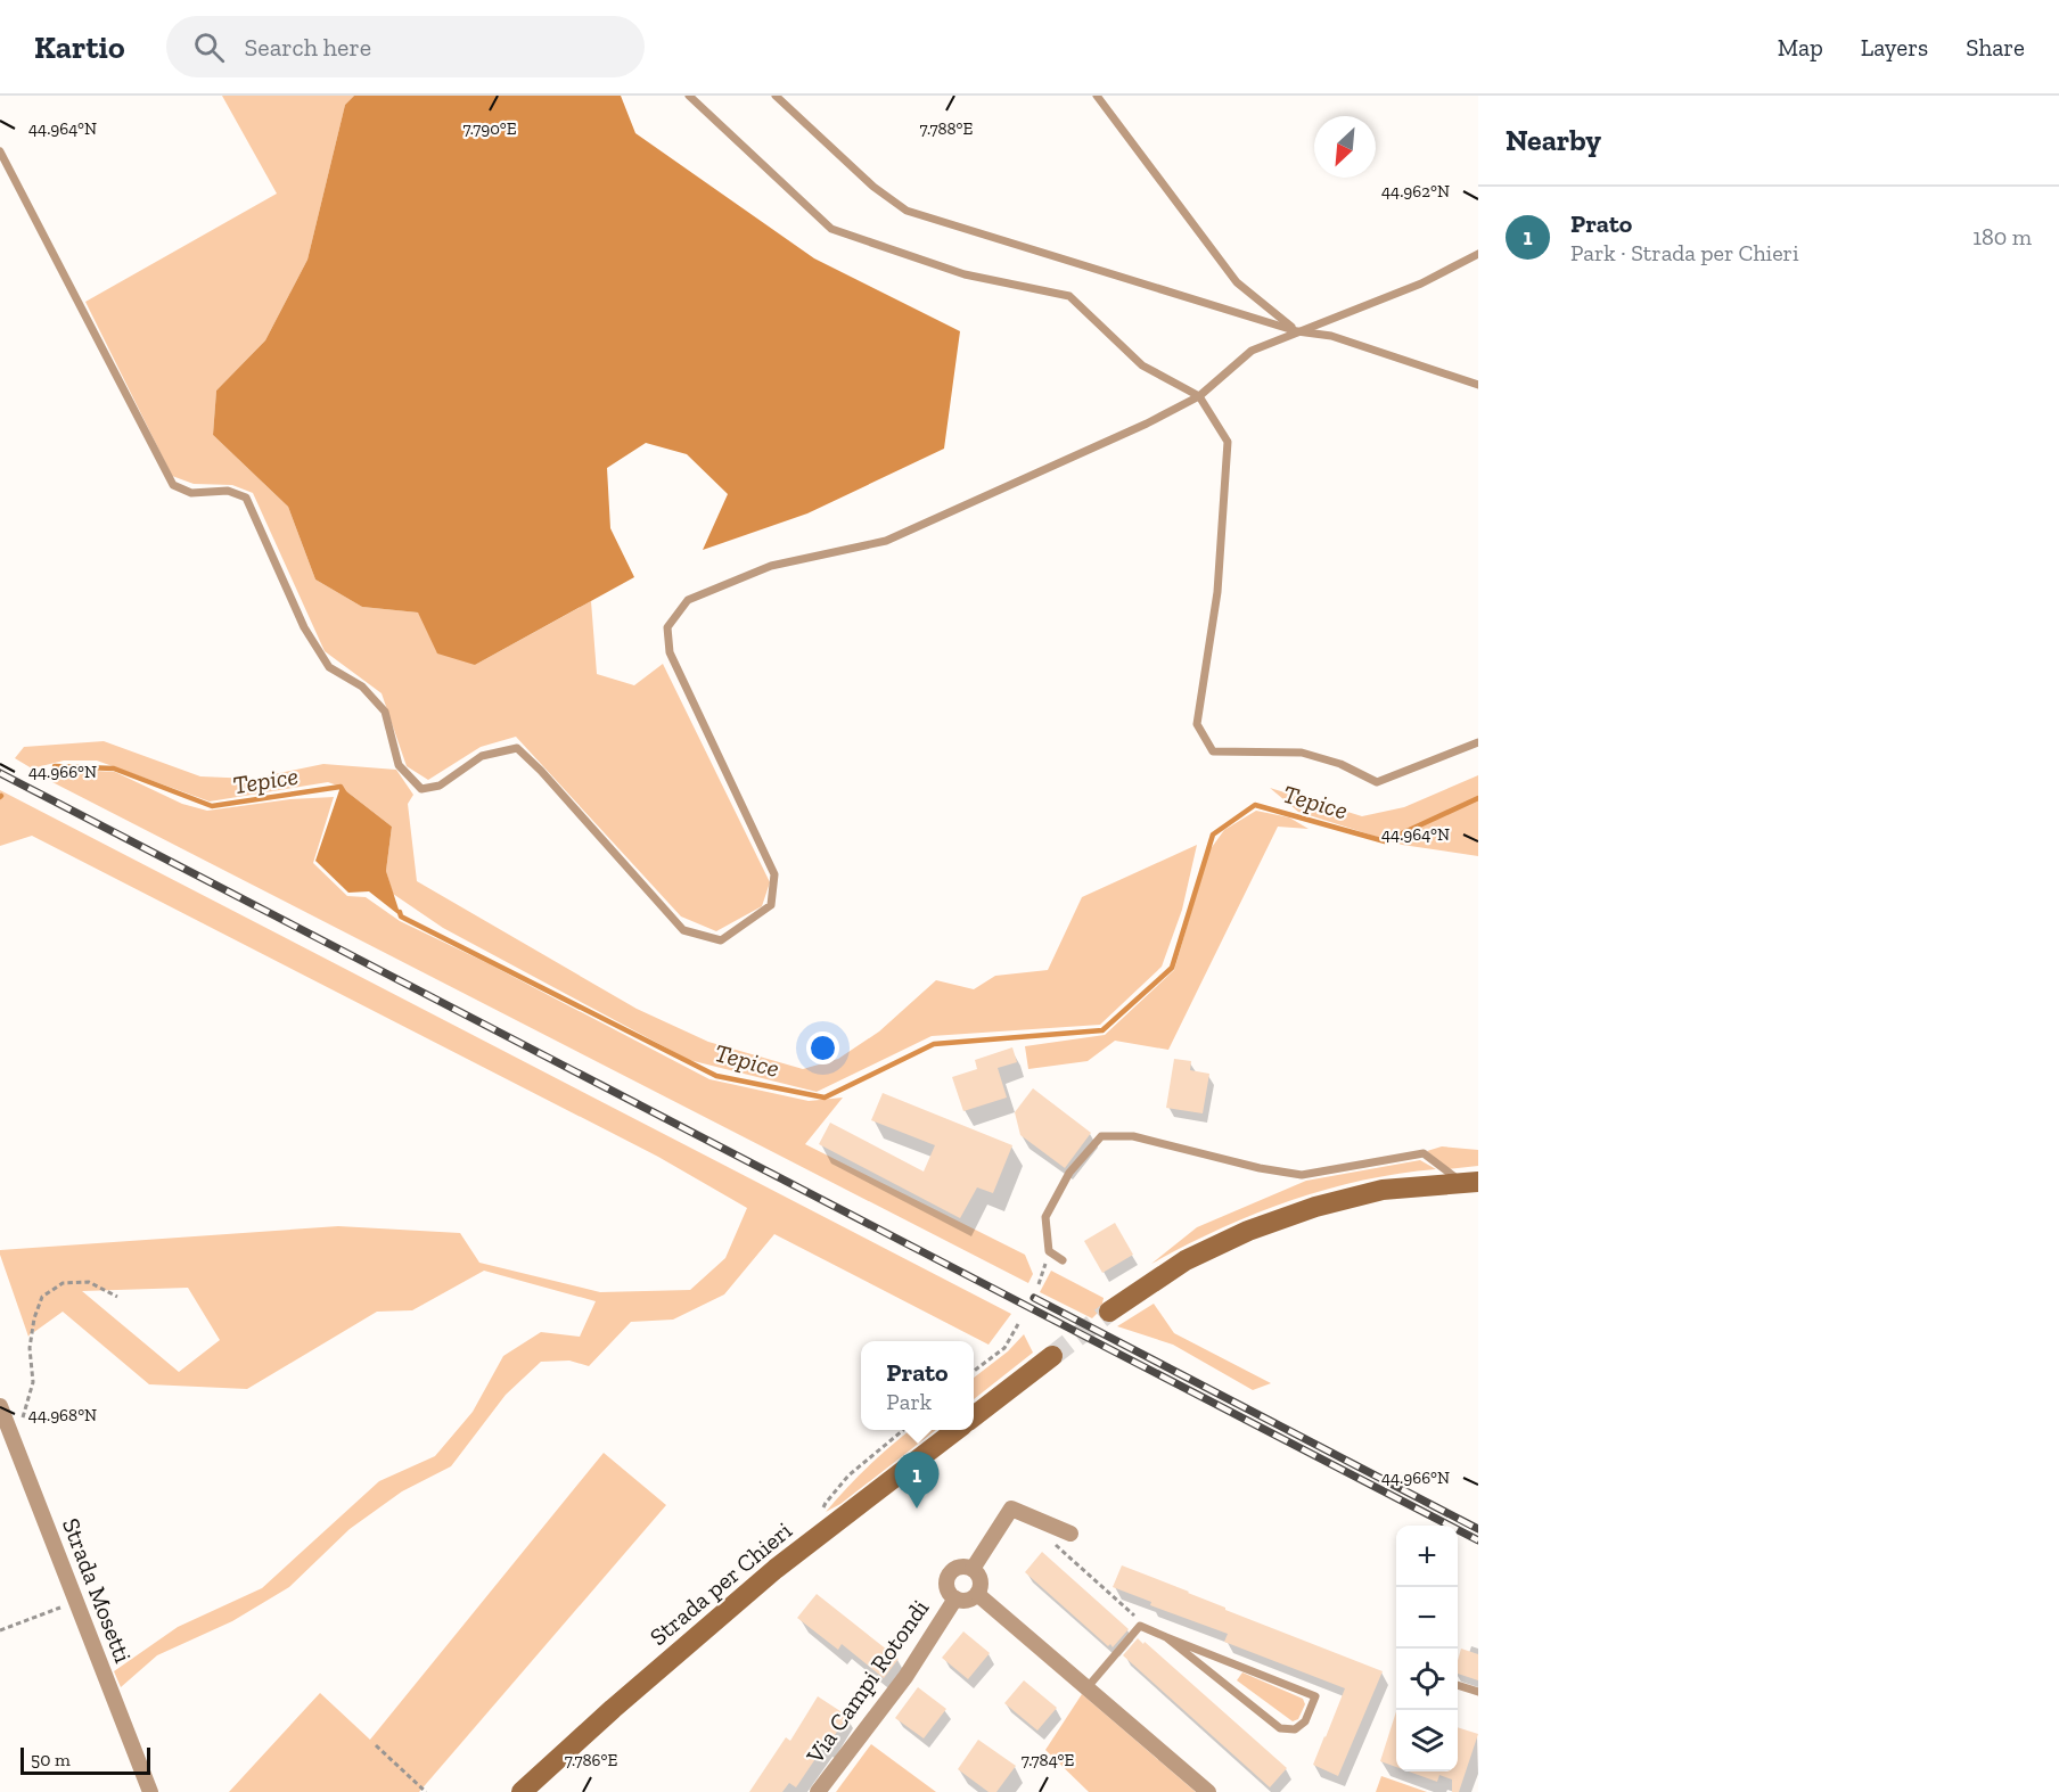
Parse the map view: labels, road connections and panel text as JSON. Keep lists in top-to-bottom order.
{
  "streets": {
    "main road": ["Strada per Chieri"],
    "street": ["Strada Mosetti", "Via Campi Rotondi"]
  },
  "water": ["Tepice"],
  "scale_bar": "50 m",
  "north": "bottom left",
  "page": {
    "header": "Kartio",
    "search": "Search here",
    "nav": ["Map", "Layers", "Share"],
    "heading": "Nearby",
    "list": [
      {
        "mark": "1",
        "name": "Prato",
        "note": "Park · Strada per Chieri",
        "value": "180 m"
      }
    ],
    "popup": ["Prato", "Park"],
    "pins": "1",
    "map_buttons": ["+", "−"],
    "scale": "50 m"
  },
  "coordinates": [
    "7.788°E",
    "7.790°E",
    "44.964°N",
    "44.962°N",
    "44.966°N",
    "44.968°N",
    "7.786°E",
    "7.784°E"
  ]
}
